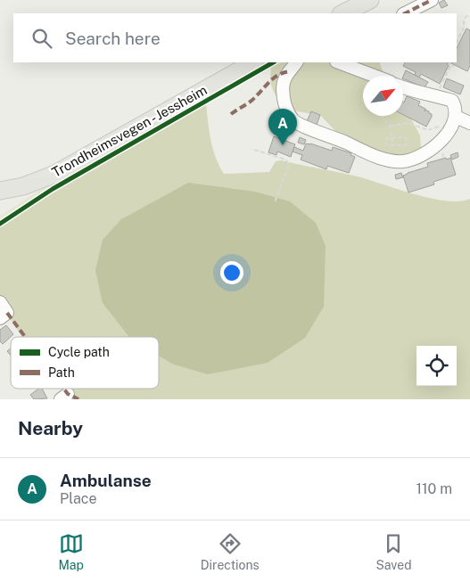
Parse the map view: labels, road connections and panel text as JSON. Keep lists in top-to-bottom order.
{
  "streets": {
    "main road": ["Trondheimsvegen - Jessheim"]
  },
  "legend": ["Cycle path", "Path"],
  "north": "top right",
  "page": {
    "search": "Search here",
    "pins": "A",
    "heading": "Nearby",
    "list": [
      {
        "mark": "A",
        "name": "Ambulanse",
        "note": "Place",
        "value": "110 m"
      }
    ],
    "nav": ["Map", "Directions", "Saved"]
  }
}
